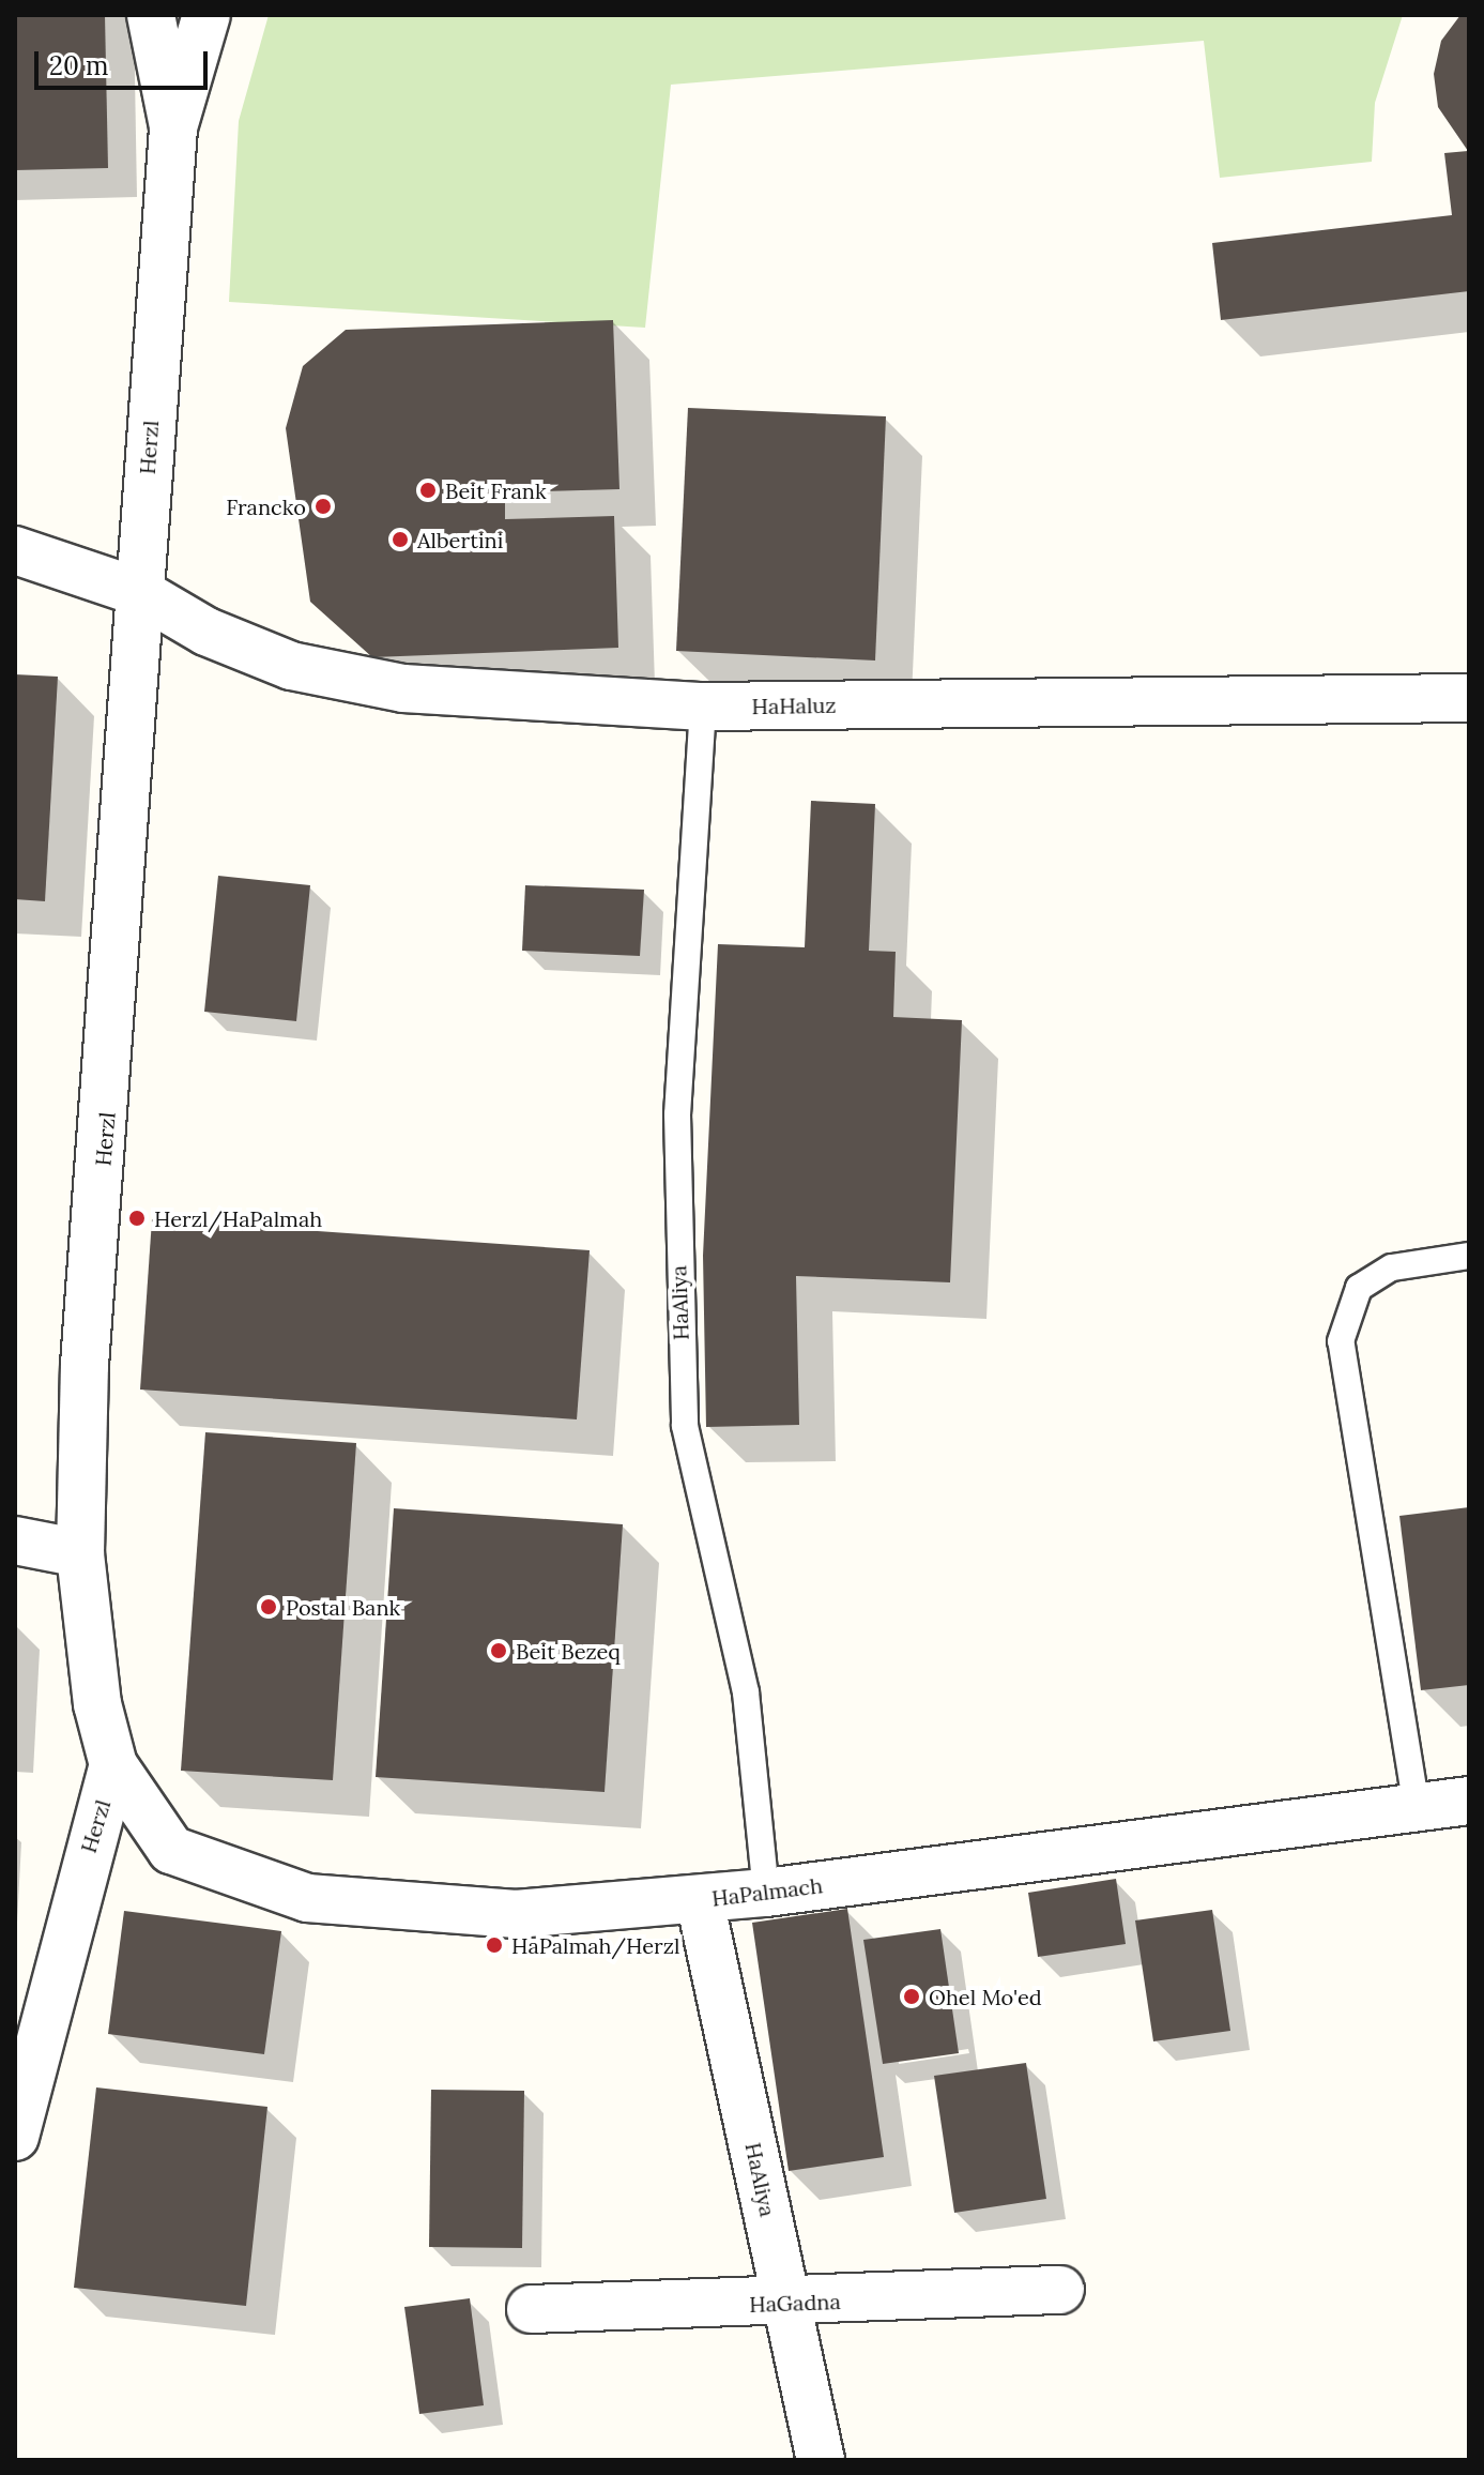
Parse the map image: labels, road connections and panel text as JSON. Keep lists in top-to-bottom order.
{
  "streets": {
    "street": [
      "Herzl",
      "HaHaluz",
      "HaAliya",
      "HaPalmach",
      "HaGadna"
    ]
  },
  "crossings": [
    ["Herzl", "HaHaluz"],
    ["Herzl", "HaPalmach"],
    ["HaHaluz", "HaAliya"],
    ["HaAliya", "HaPalmach"],
    ["HaAliya", "HaGadna"]
  ],
  "places": [
    "Beit Frank",
    "Francko",
    "Albertini",
    "Herzl/HaPalmah",
    "Postal Bank",
    "Beit Bezeq",
    "HaPalmah/Herzl",
    "Ohel Mo'ed"
  ],
  "scale_bar": "20 m"
}
